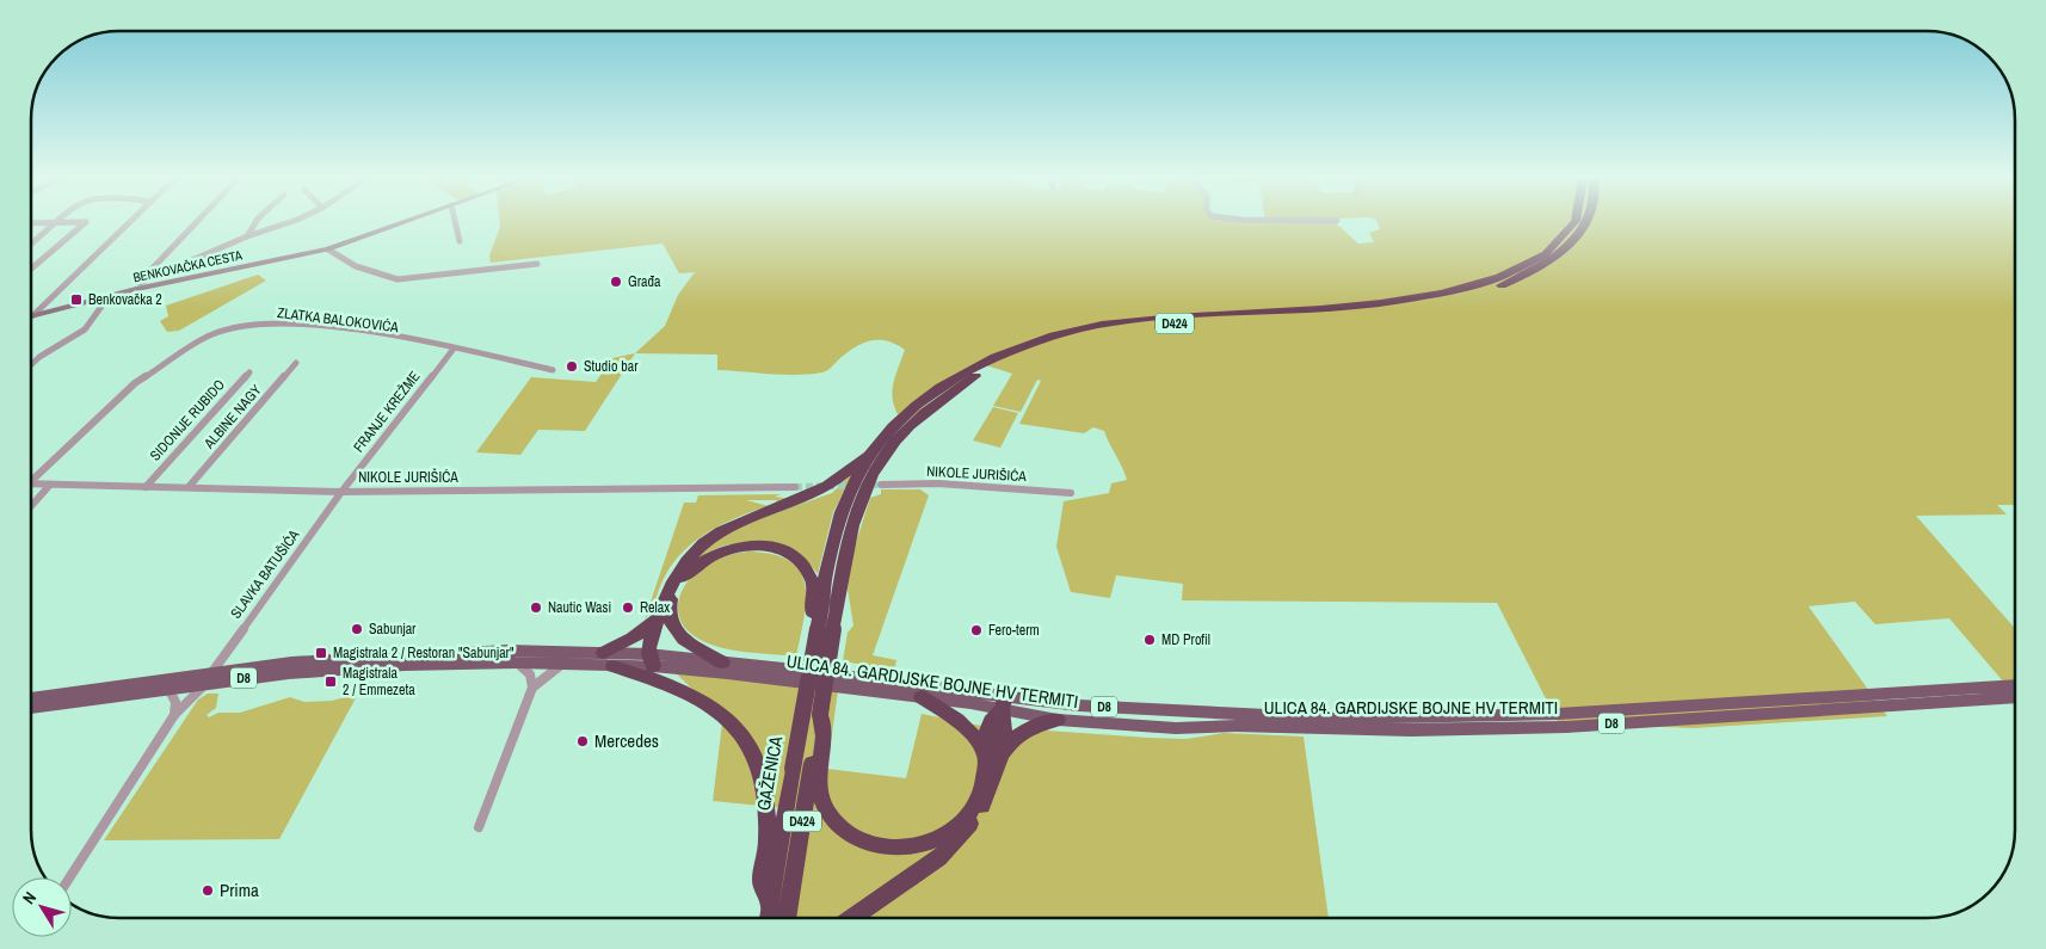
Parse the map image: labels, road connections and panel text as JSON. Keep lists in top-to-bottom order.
{
  "streets": {
    "highway": ["D424", "GAŽENICA"],
    "main road": ["BENKOVAČKA CESTA", "D8", "ULICA 84. GARDIJSKE BOJNE HV TERMITI"],
    "street": [
      "ZLATKA BALOKOVIĆA",
      "FRANJE KREŽME",
      "ALBINE NAGY",
      "SIDONIJE RUBIDO",
      "NIKOLE JURIŠIĆA",
      "SLAVKA BATUŠIĆA"
    ]
  },
  "crossings": [
    ["ZLATKA BALOKOVIĆA", "FRANJE KREŽME"],
    ["D424", "GAŽENICA"],
    ["FRANJE KREŽME", "NIKOLE JURIŠIĆA"],
    ["FRANJE KREŽME", "SLAVKA BATUŠIĆA"],
    ["ALBINE NAGY", "NIKOLE JURIŠIĆA"],
    ["SIDONIJE RUBIDO", "NIKOLE JURIŠIĆA"],
    ["NIKOLE JURIŠIĆA", "SLAVKA BATUŠIĆA"],
    ["SLAVKA BATUŠIĆA", "ULICA 84. GARDIJSKE BOJNE HV TERMITI"]
  ],
  "places": {
    "other": [
      "Građa",
      "Studio bar",
      "Nautic Wasi",
      "Relax",
      "Sabunjar",
      "Fero-term",
      "MD Profil",
      "Mercedes",
      "Prima"
    ],
    "transit": ["Benkovačka 2", "Magistrala 2 / Restoran \"Sabunjar\"", "Magistrala 2 / Emmezeta"]
  },
  "north": "top left"
}
